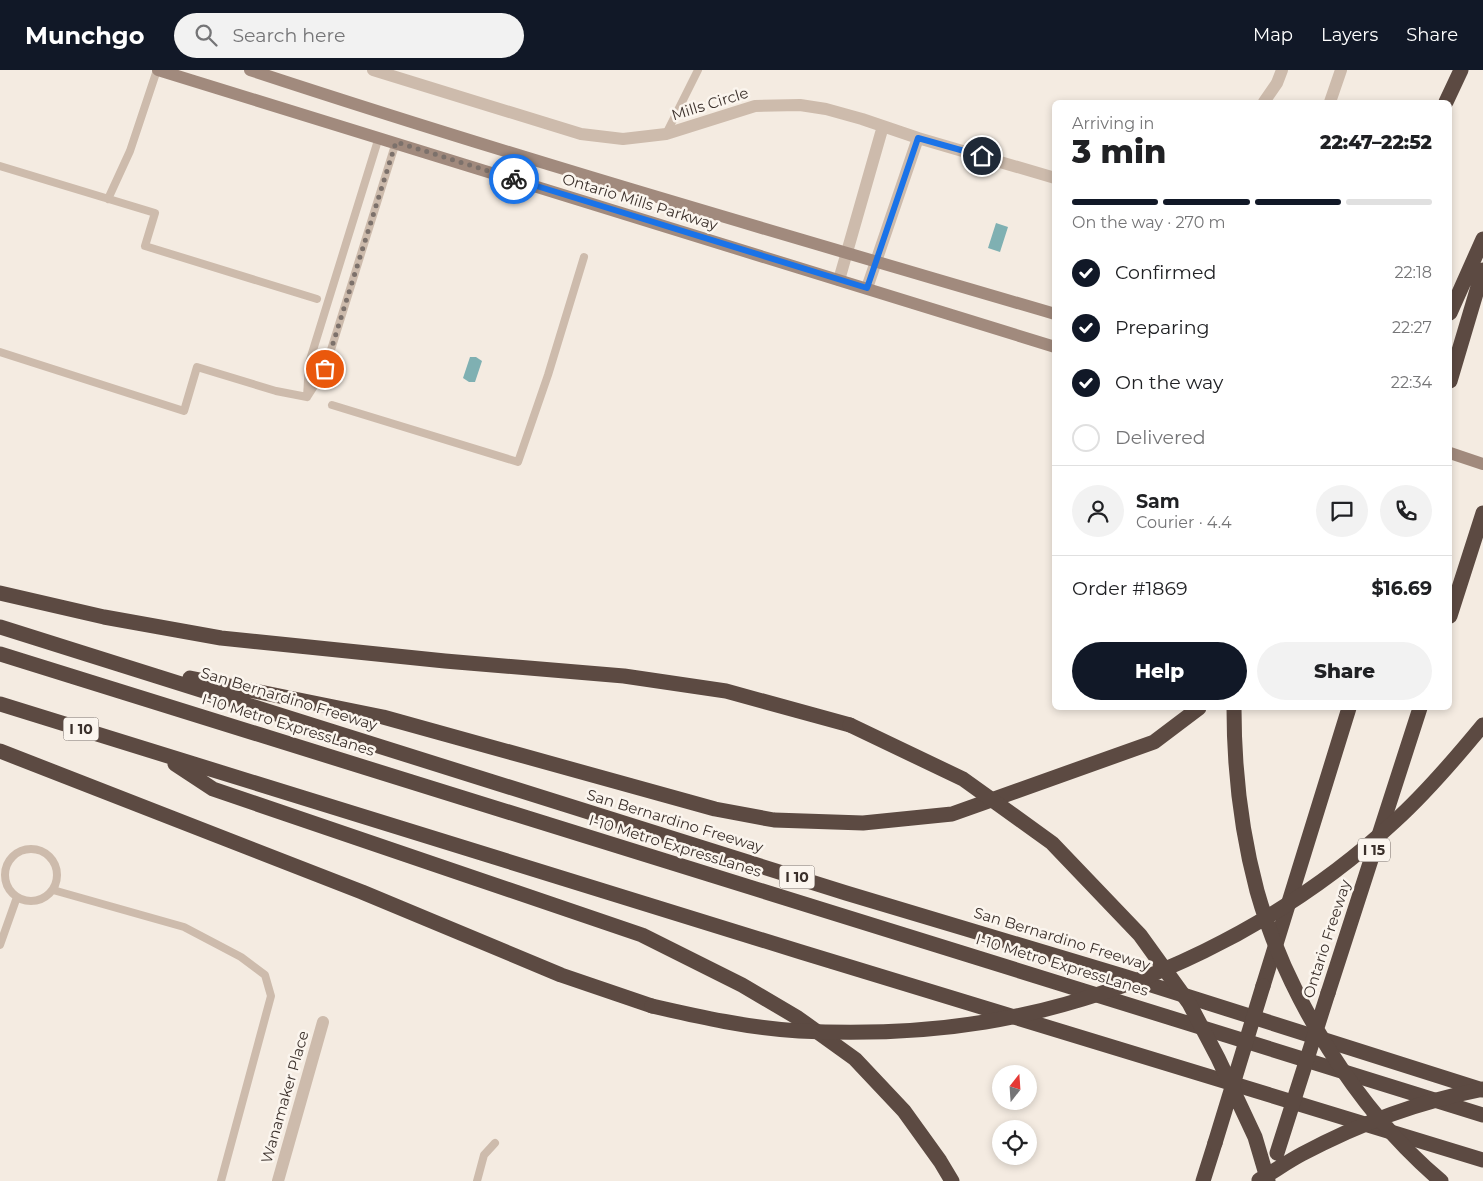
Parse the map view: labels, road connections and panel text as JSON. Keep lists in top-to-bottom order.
{
  "streets": {
    "highway": [
      "San Bernardino Freeway",
      "I-10 Metro ExpressLanes",
      "I 10",
      "I 15",
      "Ontario Freeway"
    ],
    "main road": ["Ontario Mills Parkway"],
    "street": ["Mills Circle", "Wanamaker Place"]
  },
  "north": "top",
  "page": {
    "header": "Munchgo",
    "search": "Search here",
    "nav": ["Map", "Layers", "Share"],
    "heading": ["3 min", "Arriving in", "22:47–22:52"],
    "panel": [
      "Sam",
      "Courier · 4.4",
      "Order #1869",
      "$16.69"
    ],
    "bar": "On the way · 270 m",
    "list": [
      ["Confirmed", "22:18"],
      ["Preparing", "22:27"],
      ["On the way", "22:34"],
      "Delivered"
    ],
    "buttons": ["Help", "Share"]
  }
}
